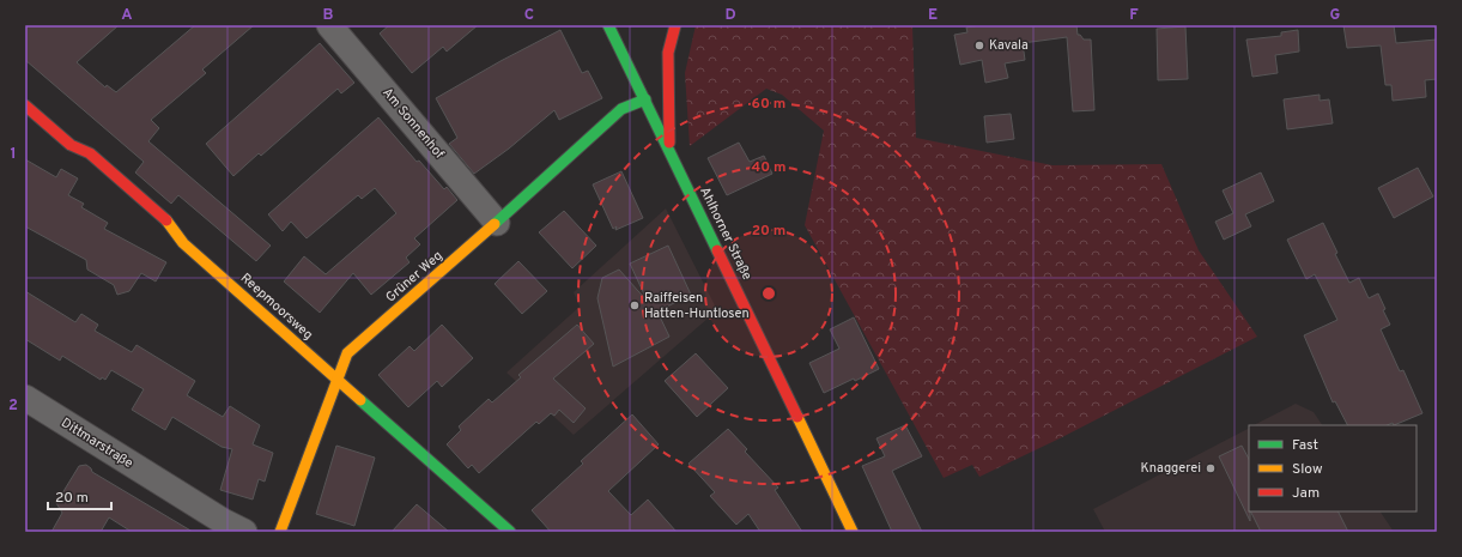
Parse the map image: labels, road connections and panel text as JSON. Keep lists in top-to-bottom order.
{
  "streets": {
    "street": [
      "Am Sonnenhof",
      "Ahlhorner Straße",
      "Grüner Weg",
      "Reepmoorsweg",
      "Dittmarstraße"
    ]
  },
  "crossings": [
    ["Am Sonnenhof", "Grüner Weg"],
    ["Ahlhorner Straße", "Grüner Weg"],
    ["Grüner Weg", "Reepmoorsweg"]
  ],
  "places": ["Kavala", "Raiffeisen Hatten-Huntlosen", "Knaggerei"],
  "legend": ["Fast", "Slow", "Jam"],
  "scale_bar": "20 m",
  "grid": {
    "columns": [
      "A",
      "B",
      "C",
      "D",
      "E",
      "F",
      "G"
    ],
    "rows": ["1", "2"]
  },
  "rings": ["60 m", "40 m", "20 m"]
}
